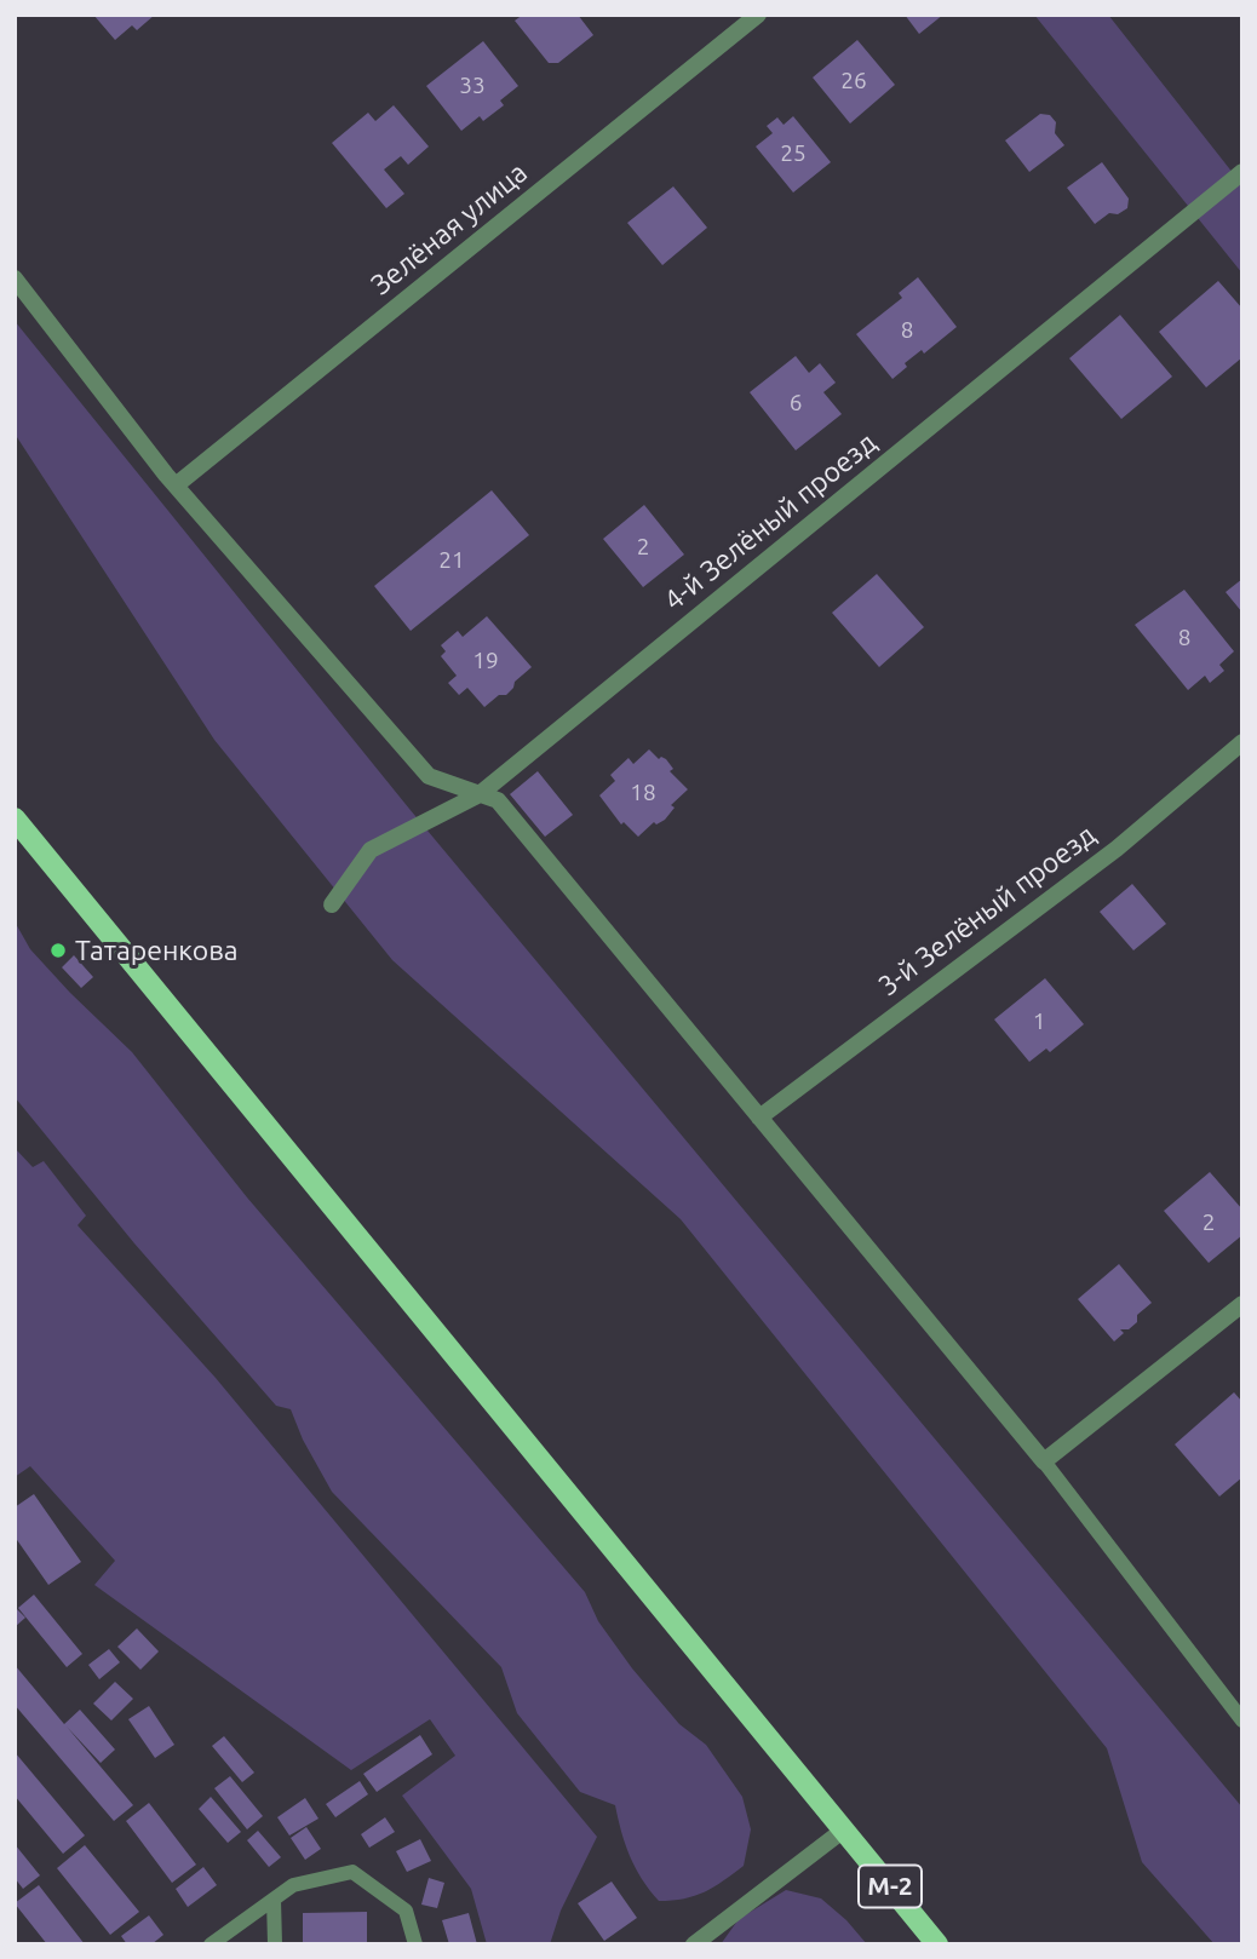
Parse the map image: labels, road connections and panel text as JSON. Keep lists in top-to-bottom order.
{
  "streets": {
    "main road": ["М-2"],
    "street": ["Зелёная улица", "4-й Зелёный проезд", "3-й Зелёный проезд"]
  },
  "places": ["Татаренкова"],
  "house_numbers": [
    "26",
    "33",
    "25",
    "8",
    "6",
    "2",
    "21",
    "8",
    "19",
    "18",
    "1",
    "2"
  ]
}
